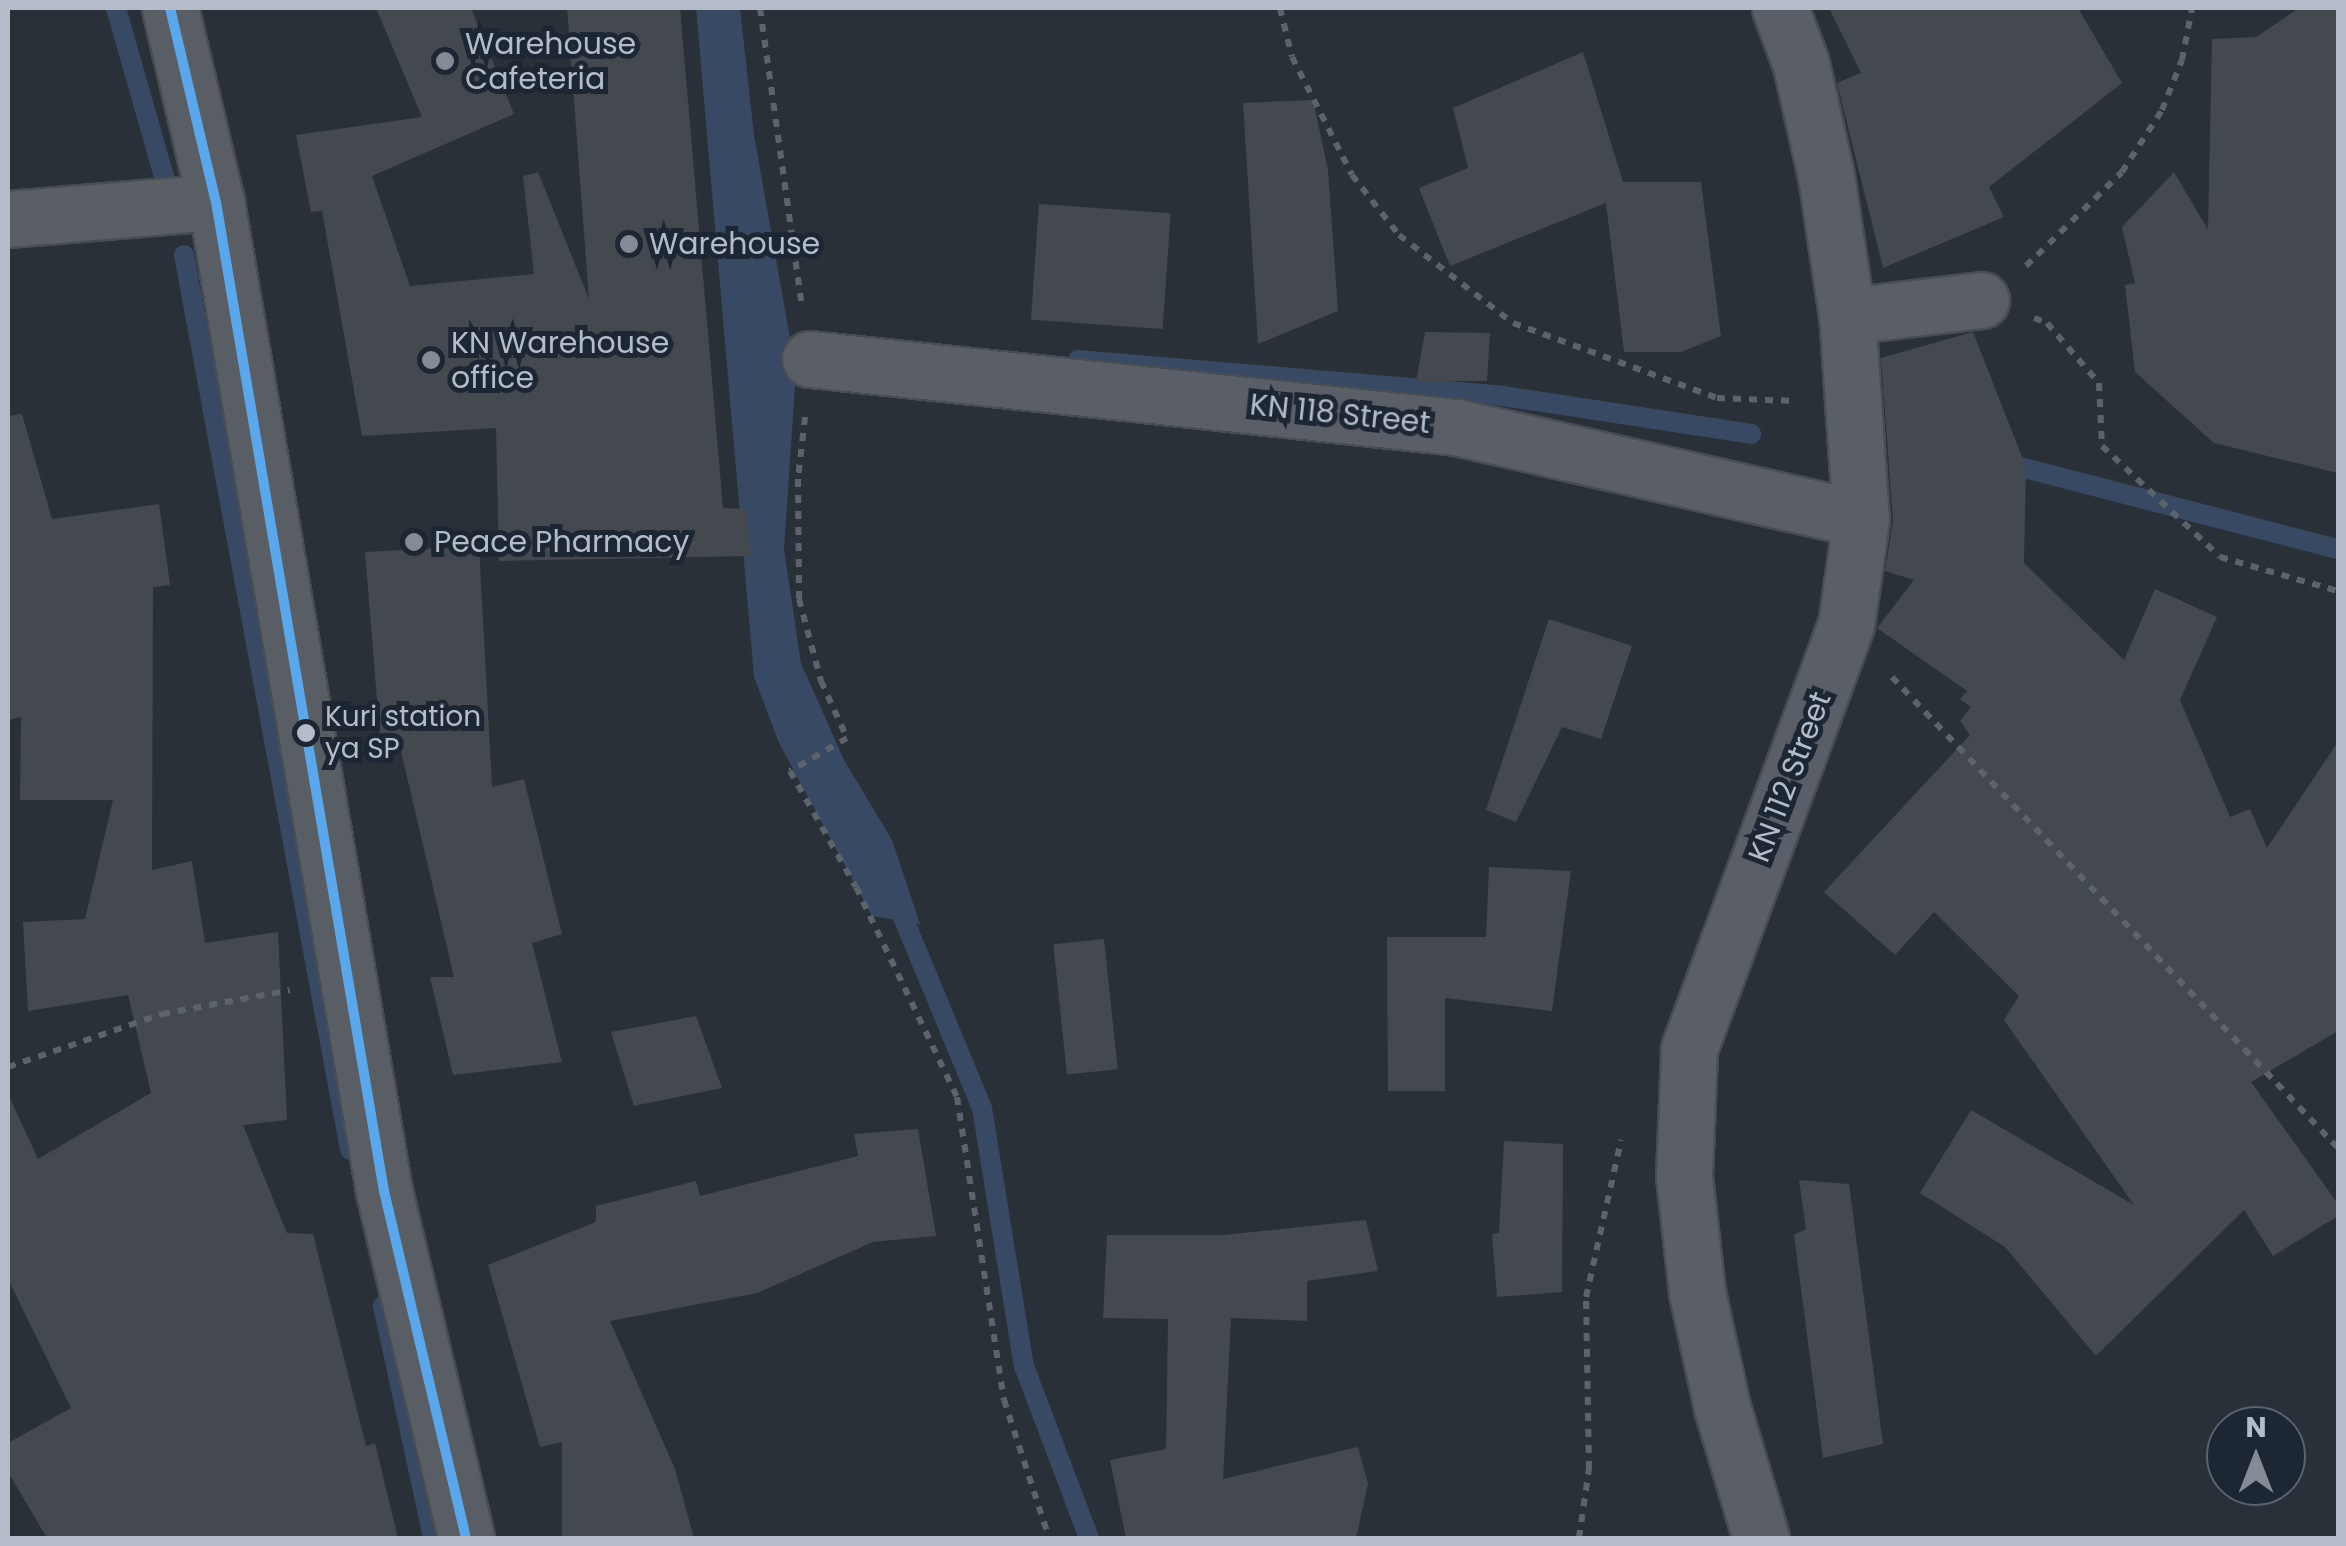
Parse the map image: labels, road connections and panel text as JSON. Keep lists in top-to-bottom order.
{
  "streets": {
    "street": ["KN 118 Street", "KN 112 Street"]
  },
  "crossings": [
    ["KN 118 Street", "KN 112 Street"]
  ],
  "places": [
    "Warehouse Cafeteria",
    "Warehouse",
    "KN Warehouse office",
    "Peace Pharmacy",
    "Kuri station ya SP"
  ],
  "north": "top"
}
